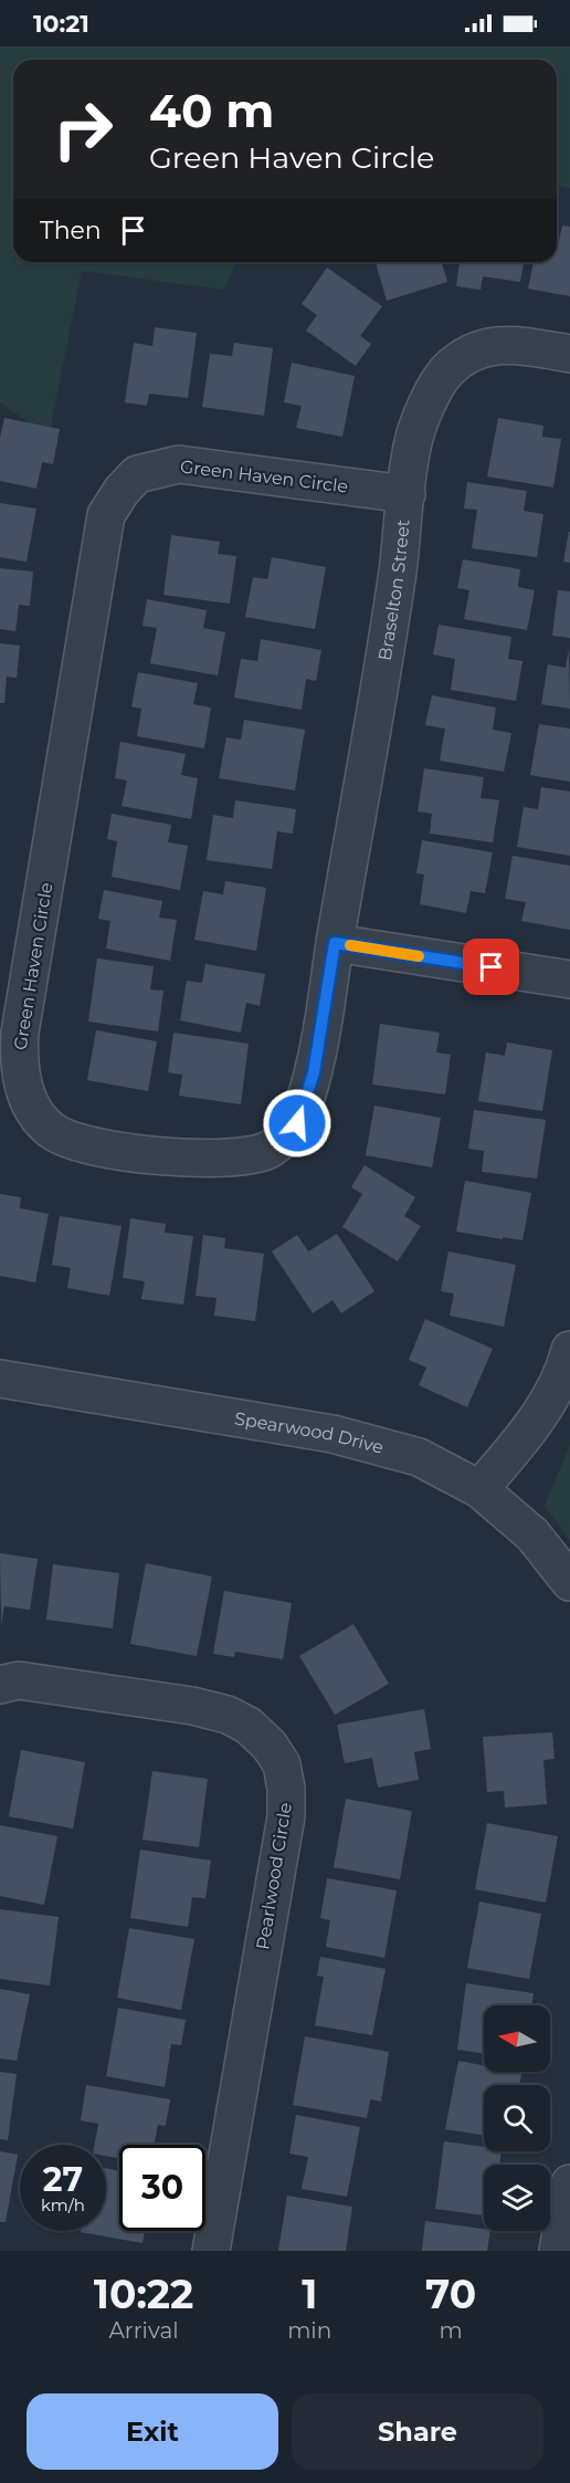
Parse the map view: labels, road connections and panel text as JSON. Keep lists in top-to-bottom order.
{
  "streets": {
    "street": [
      "Green Haven Circle",
      "Braselton Street",
      "Spearwood Drive",
      "Pearlwood Circle"
    ]
  },
  "crossings": [
    ["Green Haven Circle", "Braselton Street"]
  ],
  "north": "left",
  "page": {
    "status": "10:21",
    "turn": ["40 m", "Green Haven Circle"],
    "then": "Then",
    "speed": "27 km/h",
    "limit": "30",
    "eta": [
      "10:22",
      "Arrival",
      "1",
      "min",
      "70",
      "m"
    ],
    "buttons": ["Exit", "Share"]
  }
}
